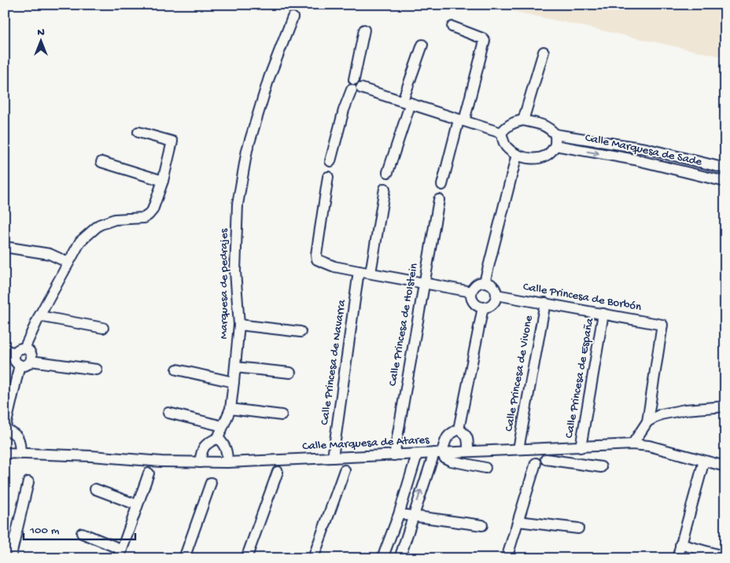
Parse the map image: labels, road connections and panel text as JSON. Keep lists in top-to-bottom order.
{
  "streets": {
    "street": [
      "Calle Marquesa de Sade",
      "Marquesa de pedrajes",
      "Calle Princesa de Borbón",
      "Calle Princesa de HoIstein",
      "Calle Princesa de Navarra",
      "Calle Princesa de Vivone",
      "Calle Princesa de España",
      "Calle Marquesa de Atares"
    ]
  },
  "crossings": [
    ["Calle Princesa de Borbón", "Calle Princesa de Vivone"],
    ["Calle Princesa de Borbón", "Calle Princesa de España"],
    ["Calle Princesa de HoIstein", "Calle Marquesa de Atares"],
    ["Calle Princesa de Navarra", "Calle Marquesa de Atares"],
    ["Calle Princesa de Vivone", "Calle Marquesa de Atares"],
    ["Calle Princesa de España", "Calle Marquesa de Atares"]
  ],
  "scale_bar": "100 m",
  "north": "top"
}
